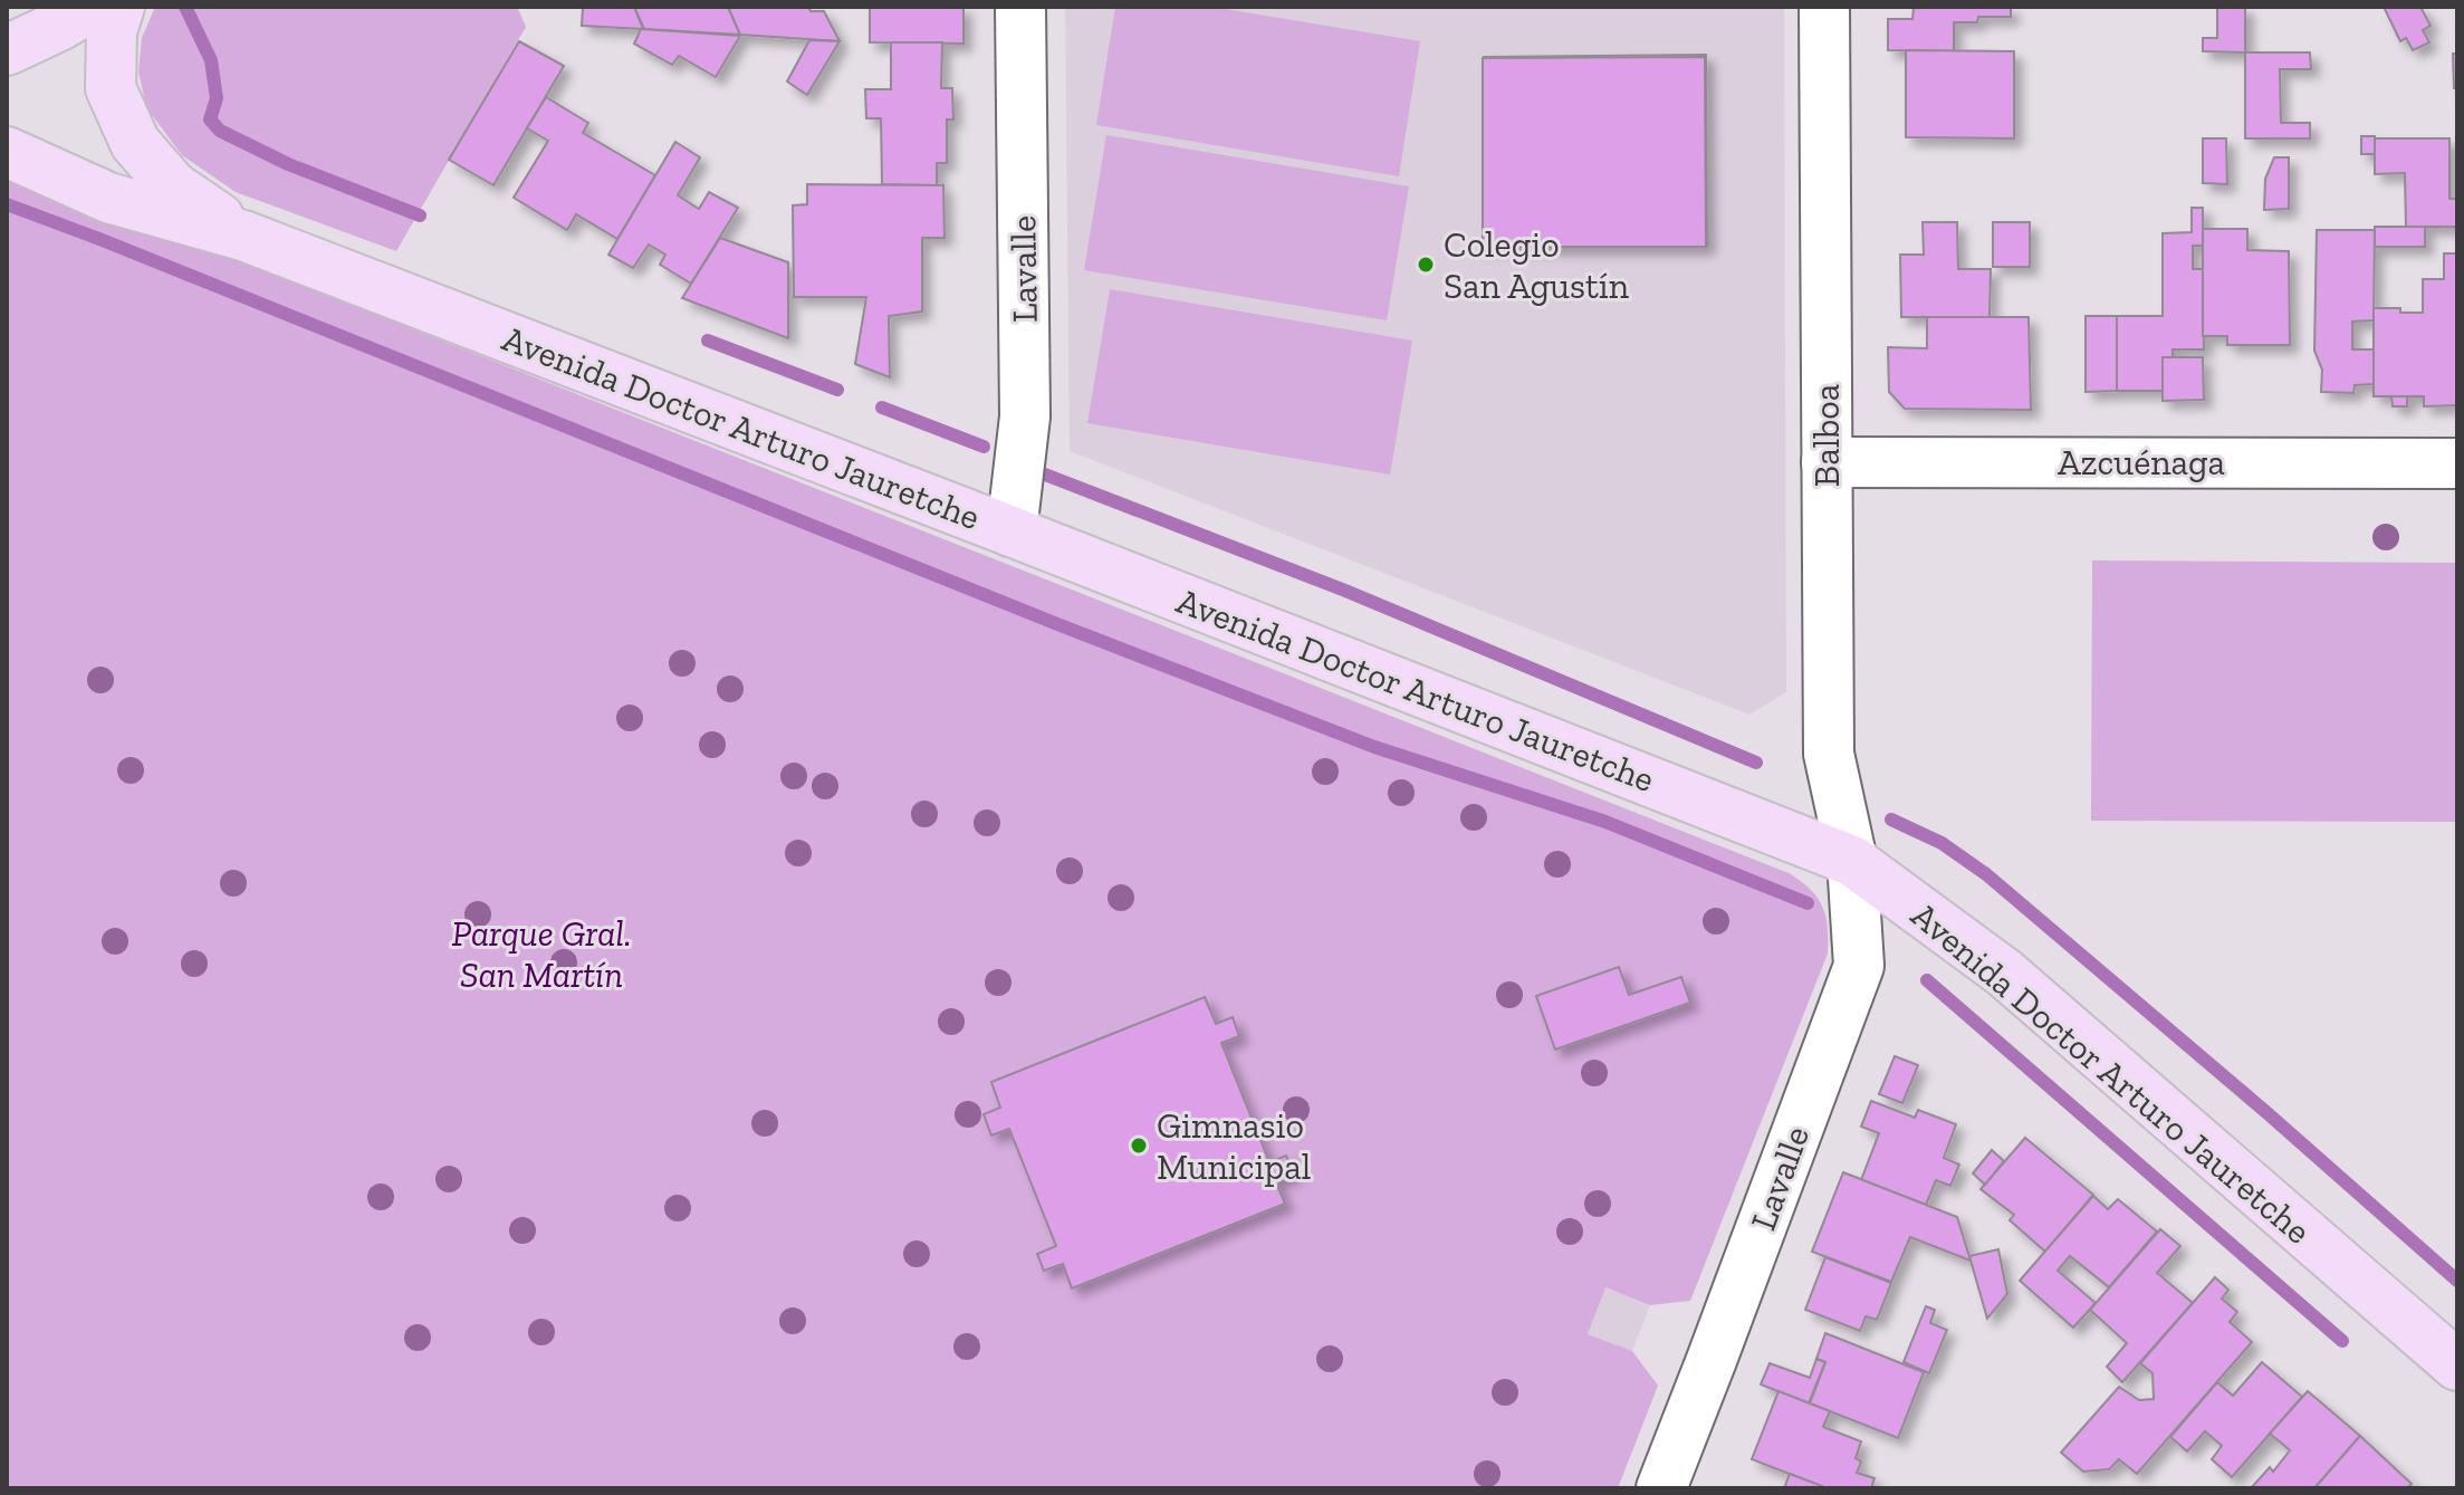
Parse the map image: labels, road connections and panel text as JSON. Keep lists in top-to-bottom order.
{
  "streets": {
    "main road": ["Avenida Doctor Arturo Jauretche"],
    "street": ["Lavalle", "Balboa", "Azcuénaga"]
  },
  "crossings": [
    ["Lavalle", "Avenida Doctor Arturo Jauretche"],
    ["Lavalle", "Balboa"],
    ["Avenida Doctor Arturo Jauretche", "Balboa"],
    ["Balboa", "Azcuénaga"]
  ],
  "parks": ["Parque Gral. San Martín"],
  "places": ["Colegio San Agustín", "Gimnasio Municipal"]
}
